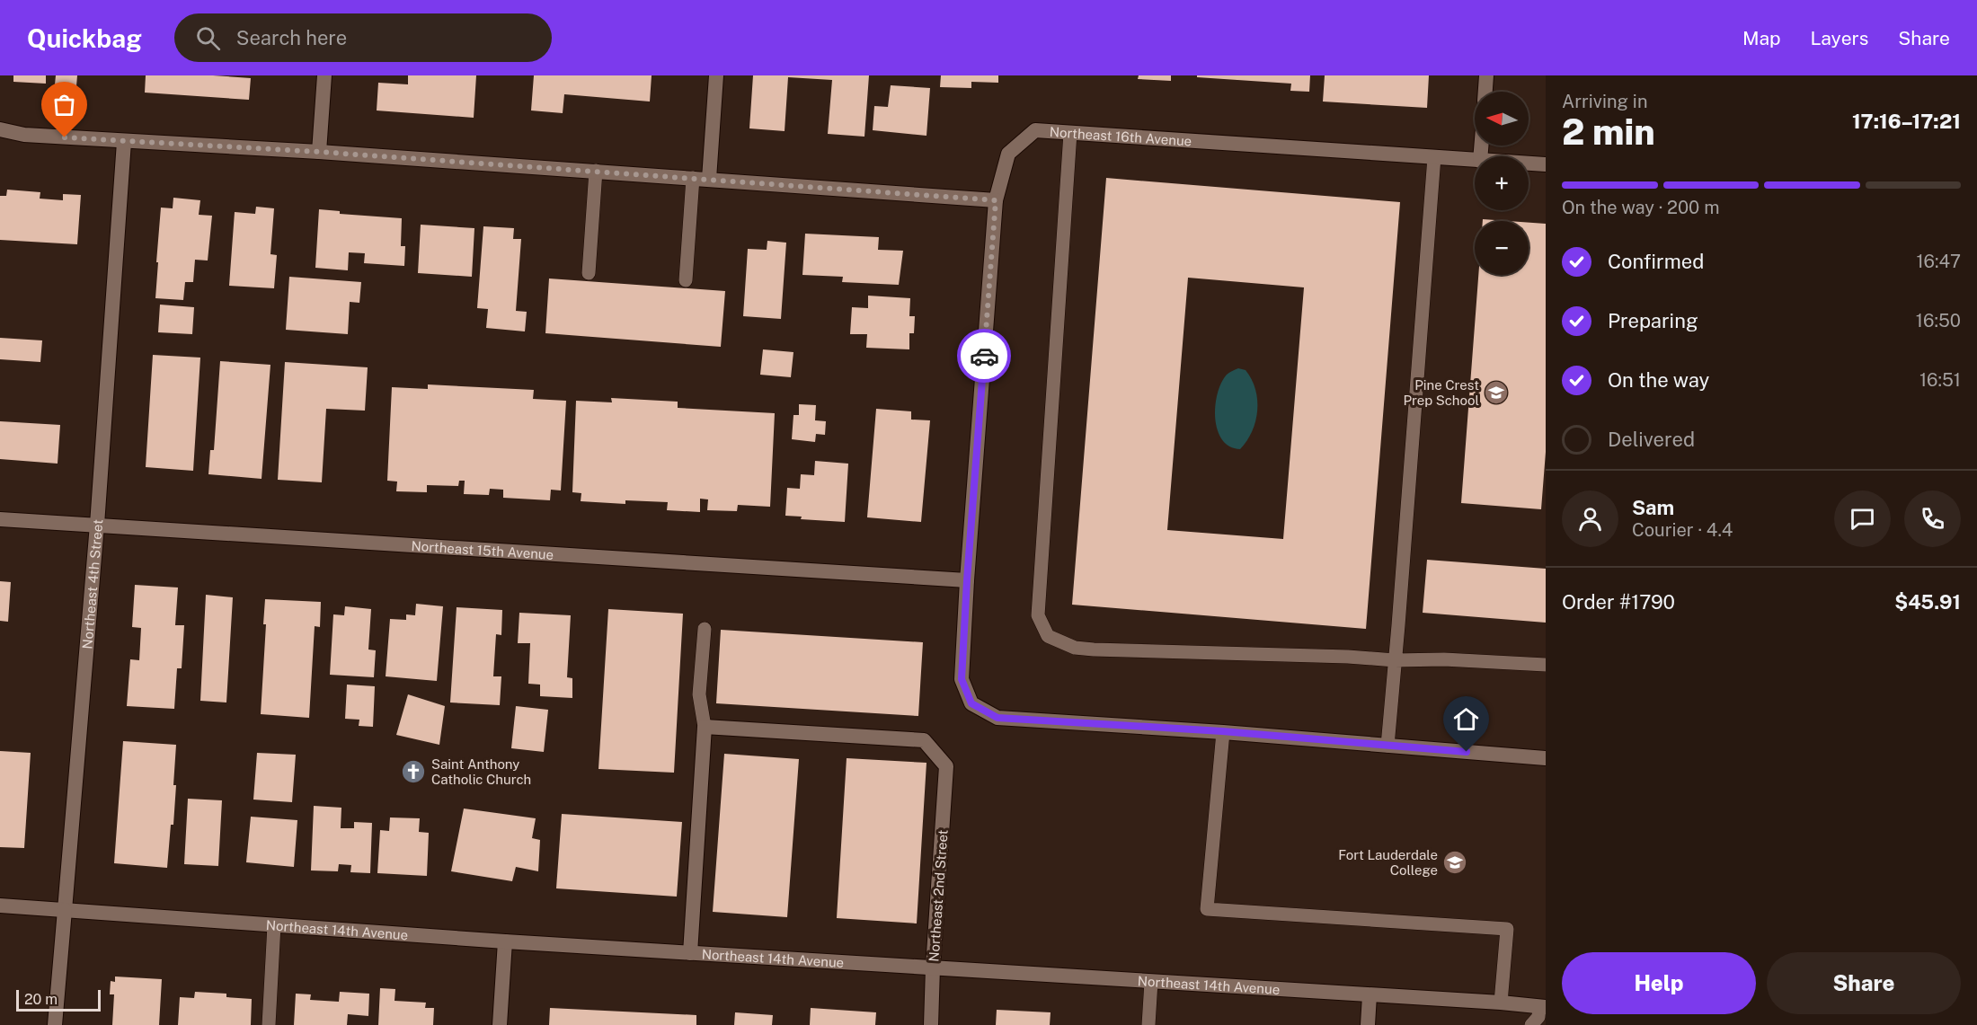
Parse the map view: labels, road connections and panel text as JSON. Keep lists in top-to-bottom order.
{
  "streets": {
    "street": [
      "Northeast 16th Avenue",
      "Northeast 15th Avenue",
      "Northeast 4th Street",
      "Northeast 2nd Street",
      "Northeast 14th Avenue"
    ]
  },
  "crossings": [
    ["Northeast 15th Avenue", "Northeast 4th Street"],
    ["Northeast 4th Street", "Northeast 14th Avenue"],
    ["Northeast 2nd Street", "Northeast 14th Avenue"]
  ],
  "places": {
    "school or university": ["Pine Crest Prep School", "Fort Lauderdale College"],
    "church": ["Saint Anthony Catholic Church"]
  },
  "scale_bar": "20 m",
  "north": "left",
  "page": {
    "header": "Quickbag",
    "search": "Search here",
    "nav": ["Map", "Layers", "Share"],
    "heading": ["2 min", "Arriving in", "17:16–17:21"],
    "panel": [
      "Sam",
      "Courier · 4.4",
      "Order #1790",
      "$45.91"
    ],
    "map_buttons": ["+", "−"],
    "bar": "On the way · 200 m",
    "list": [
      ["Confirmed", "16:47"],
      ["Preparing", "16:50"],
      ["On the way", "16:51"],
      "Delivered"
    ],
    "buttons": ["Help", "Share"],
    "scale": "20 m"
  }
}
